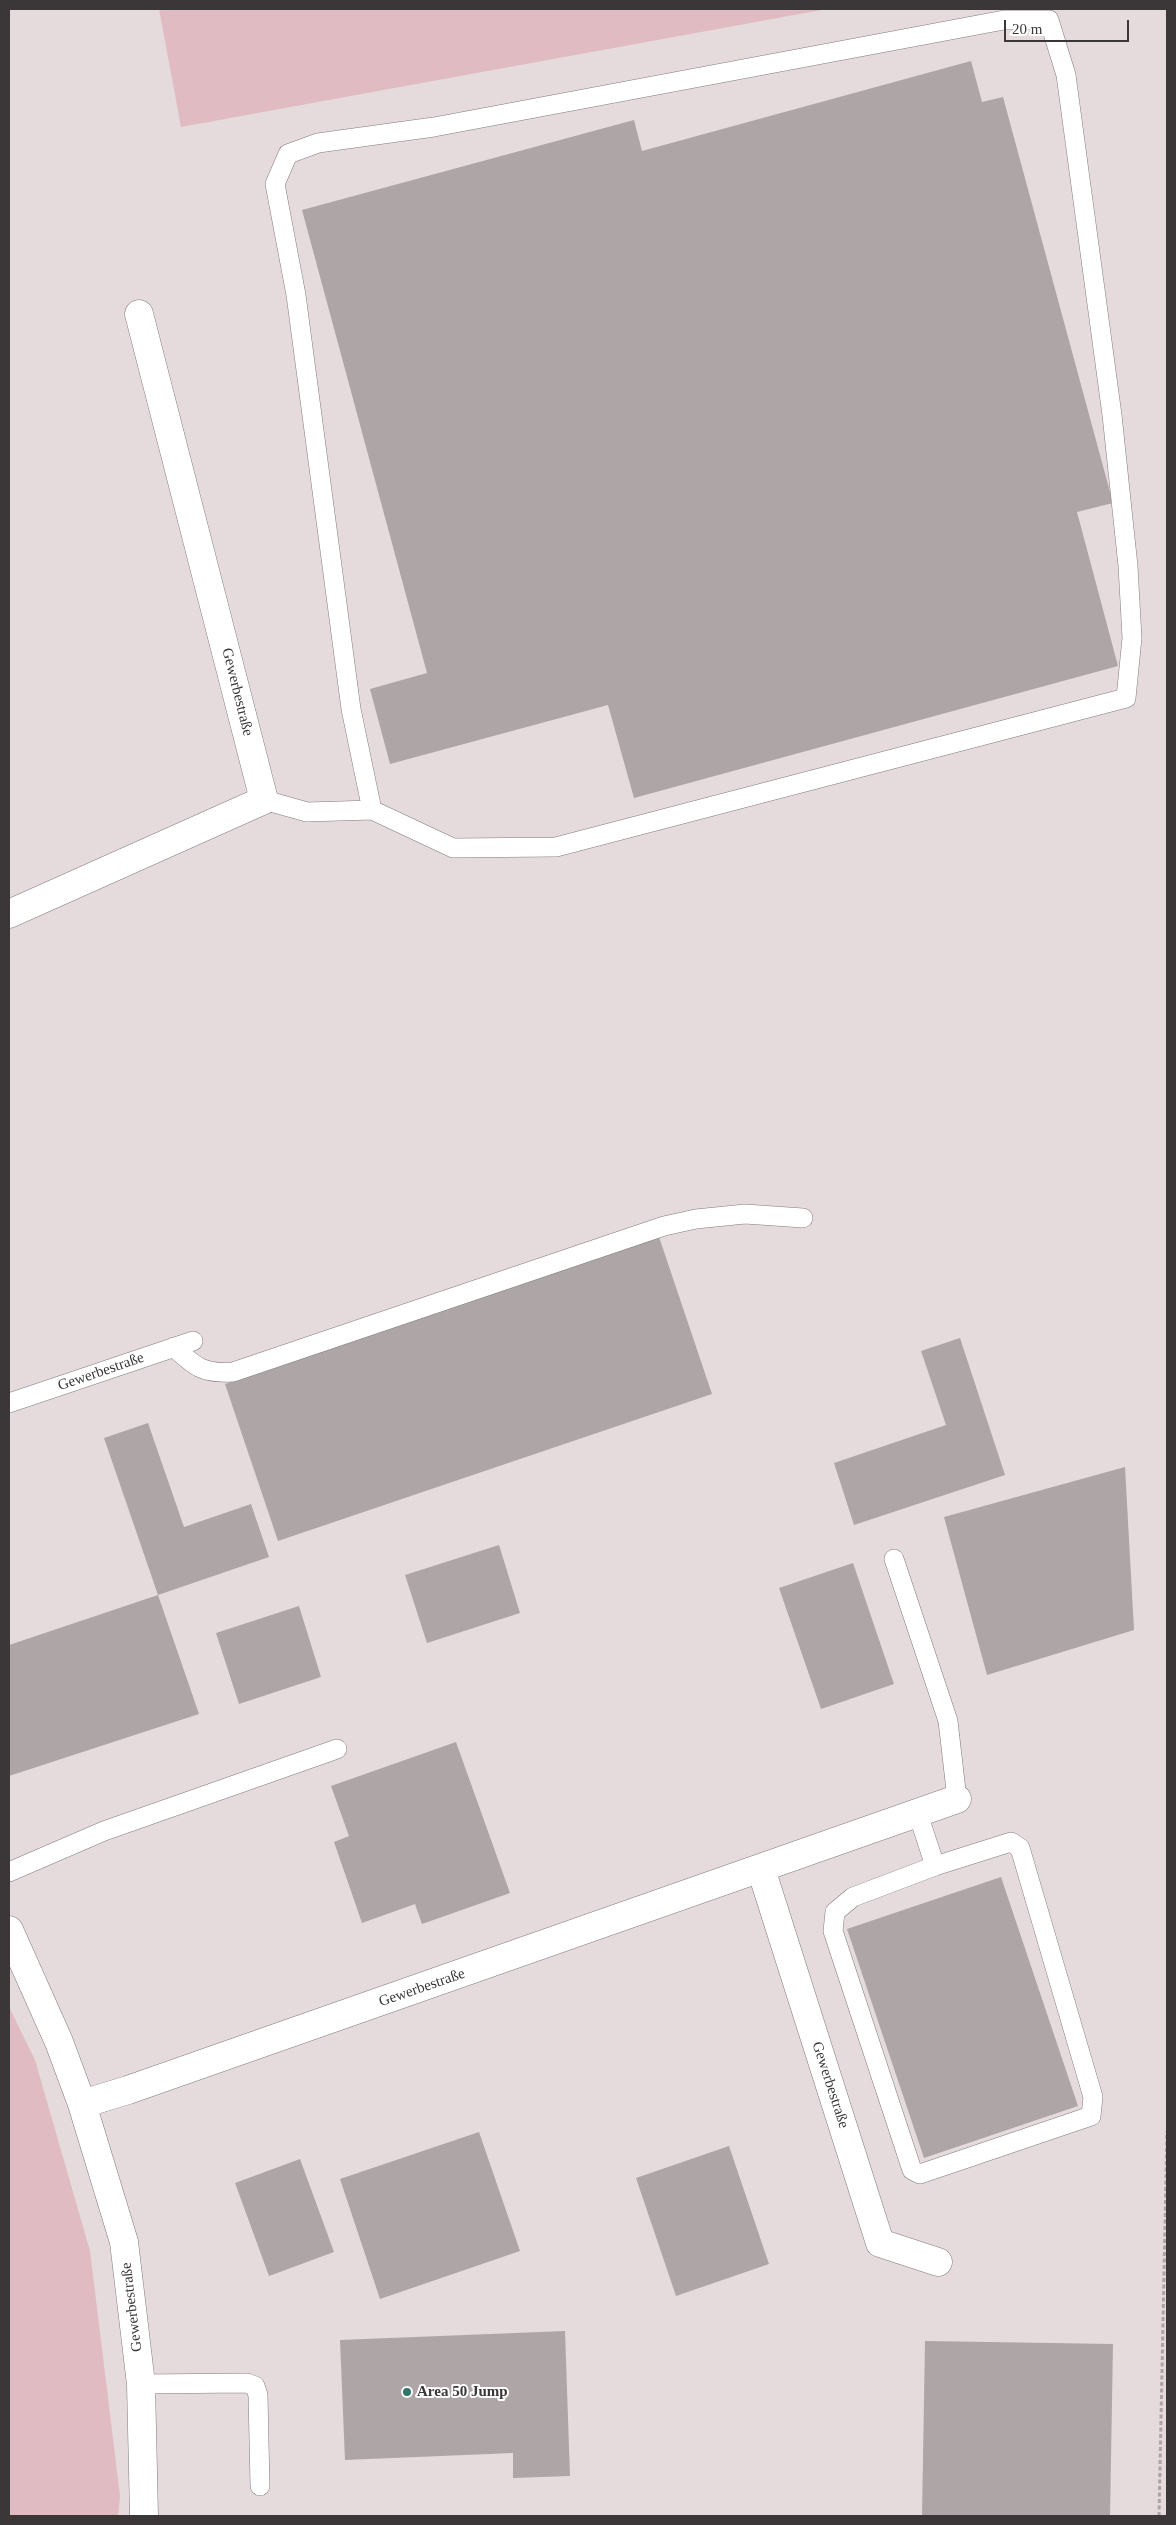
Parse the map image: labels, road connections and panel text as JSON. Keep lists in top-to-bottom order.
{
  "streets": {
    "street": ["Gewerbestraße"]
  },
  "places": ["Area 50 Jump"],
  "scale_bar": "20 m"
}
